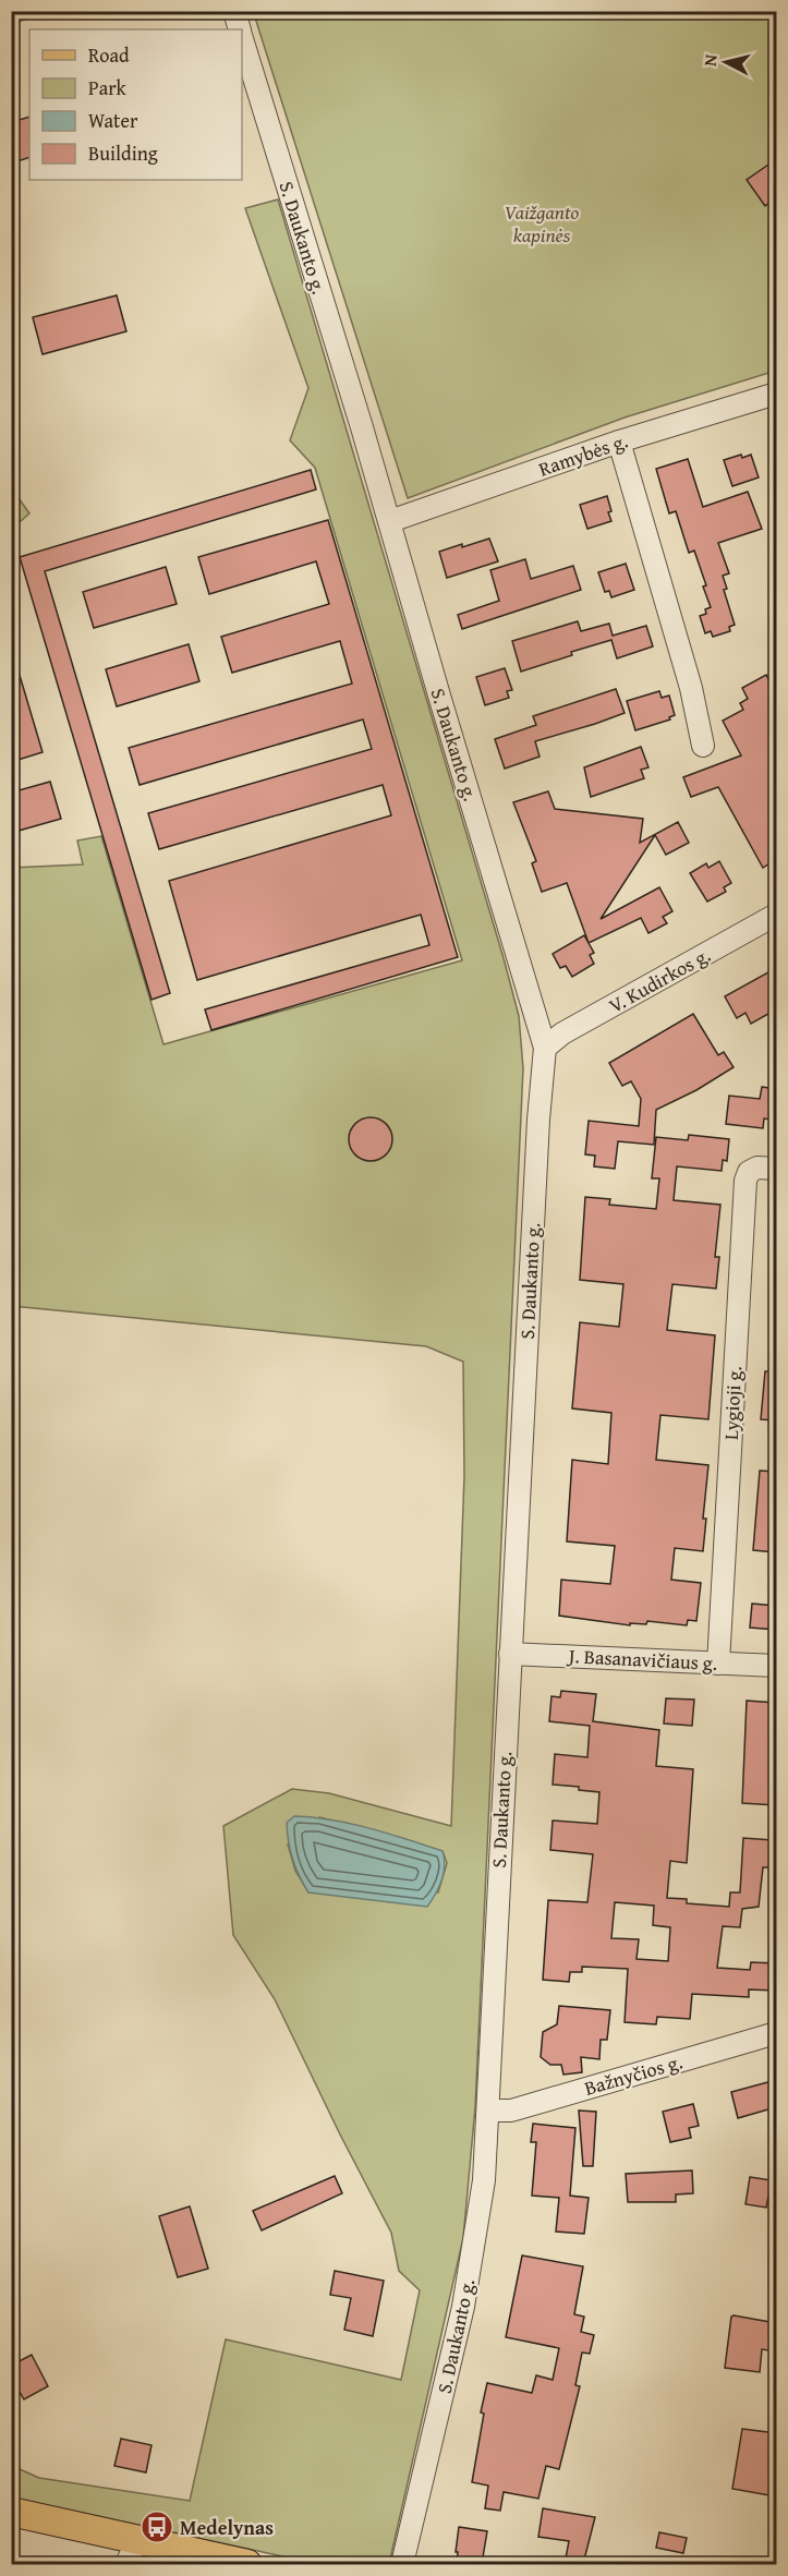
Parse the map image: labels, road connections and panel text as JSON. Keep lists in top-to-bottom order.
{
  "streets": {
    "street": [
      "S. Daukanto g.",
      "Ramybės g.",
      "V. Kudirkos g.",
      "Lygioji g.",
      "J. Basanavičiaus g.",
      "Bažnyčios g."
    ]
  },
  "crossings": [
    ["S. Daukanto g.", "Ramybės g."],
    ["S. Daukanto g.", "V. Kudirkos g."],
    ["S. Daukanto g.", "J. Basanavičiaus g."],
    ["S. Daukanto g.", "Bažnyčios g."],
    ["Lygioji g.", "J. Basanavičiaus g."]
  ],
  "parks": ["Vaižganto kapinės"],
  "places": {
    "bus stop": ["Medelynas"]
  },
  "legend": [
    "Road",
    "Park",
    "Water",
    "Building"
  ],
  "north": "left"
}
